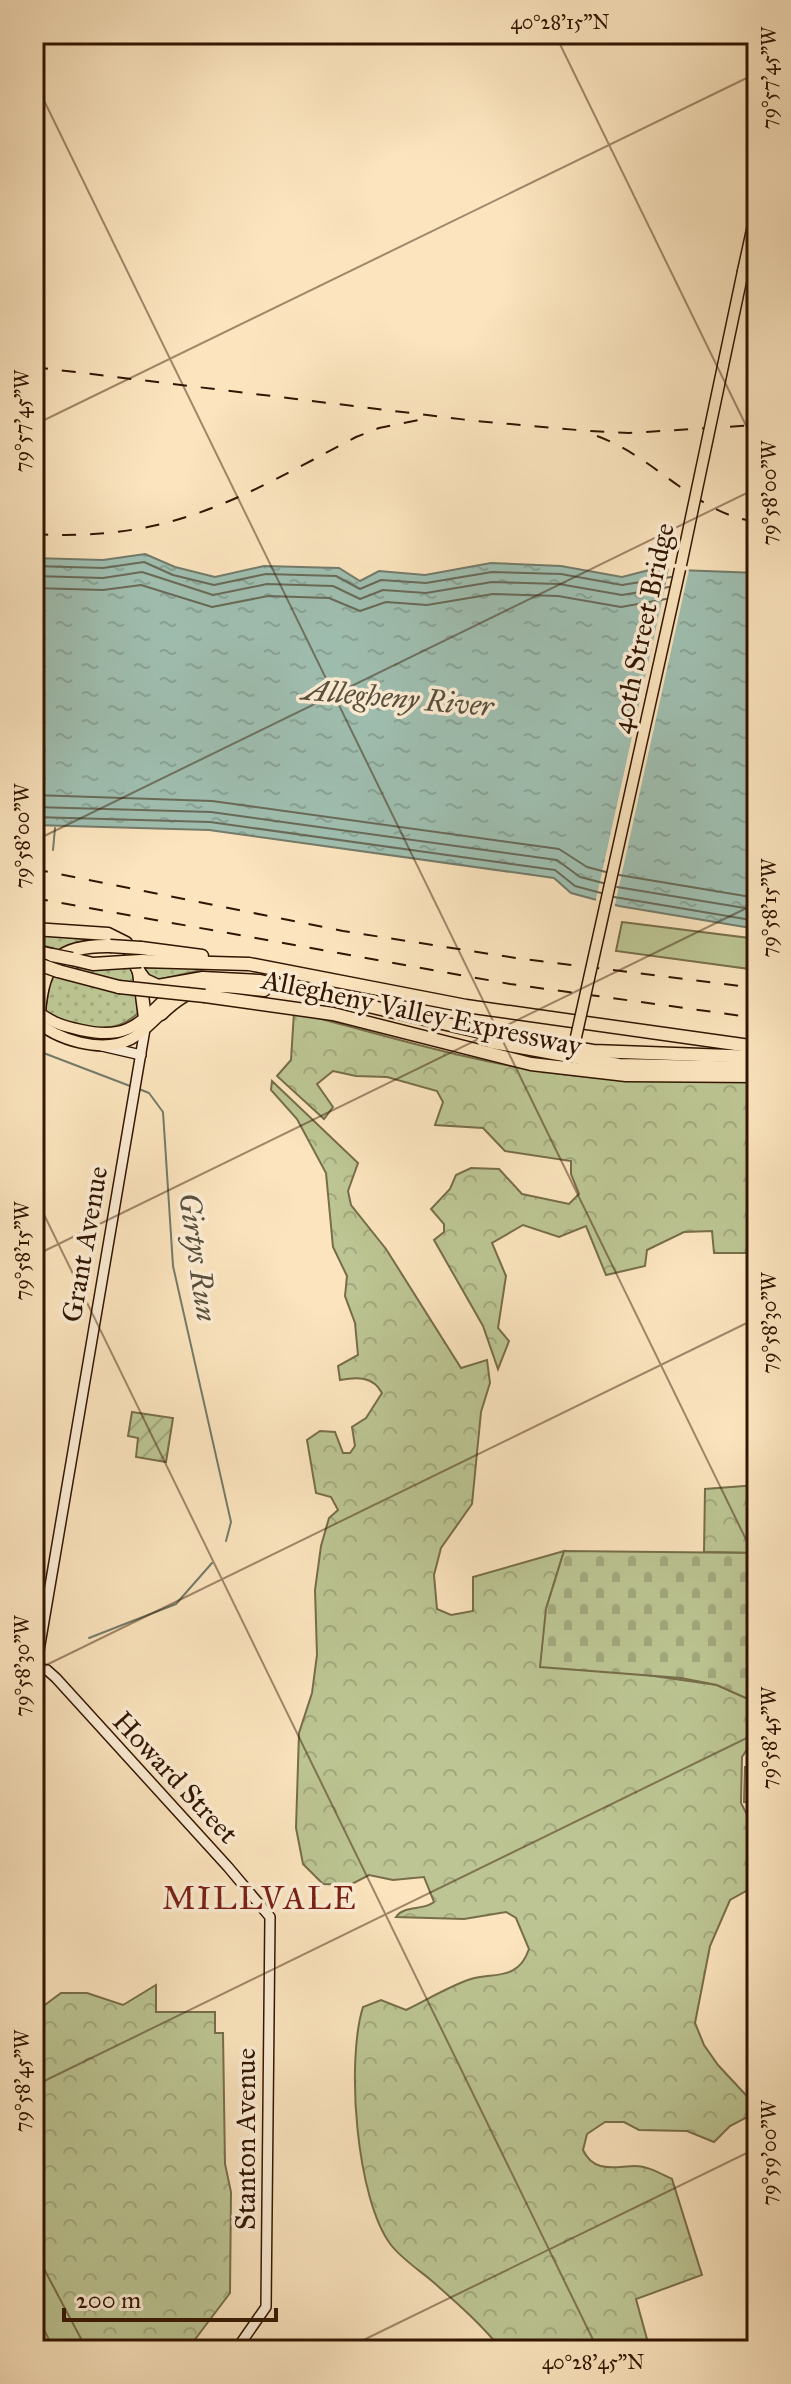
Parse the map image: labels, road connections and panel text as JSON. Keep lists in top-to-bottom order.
{
  "streets": {
    "highway": ["Allegheny Valley Expressway"],
    "main road": ["40th Street Bridge"],
    "street": ["Grant Avenue", "Howard Street", "Stanton Avenue"]
  },
  "crossings": [
    ["Allegheny Valley Expressway", "Grant Avenue"],
    ["Grant Avenue", "Howard Street"],
    ["Howard Street", "Stanton Avenue"]
  ],
  "districts": ["MILLVALE"],
  "water": ["Allegheny River", "Girtys Run"],
  "scale_bar": "200 m",
  "coordinates": [
    "40°28'15\"N",
    "79°57'45\"W",
    "79°58'00\"W",
    "79°58'15\"W",
    "79°58'30\"W",
    "79°58'45\"W",
    "79°59'00\"W",
    "40°28'45\"N"
  ]
}
